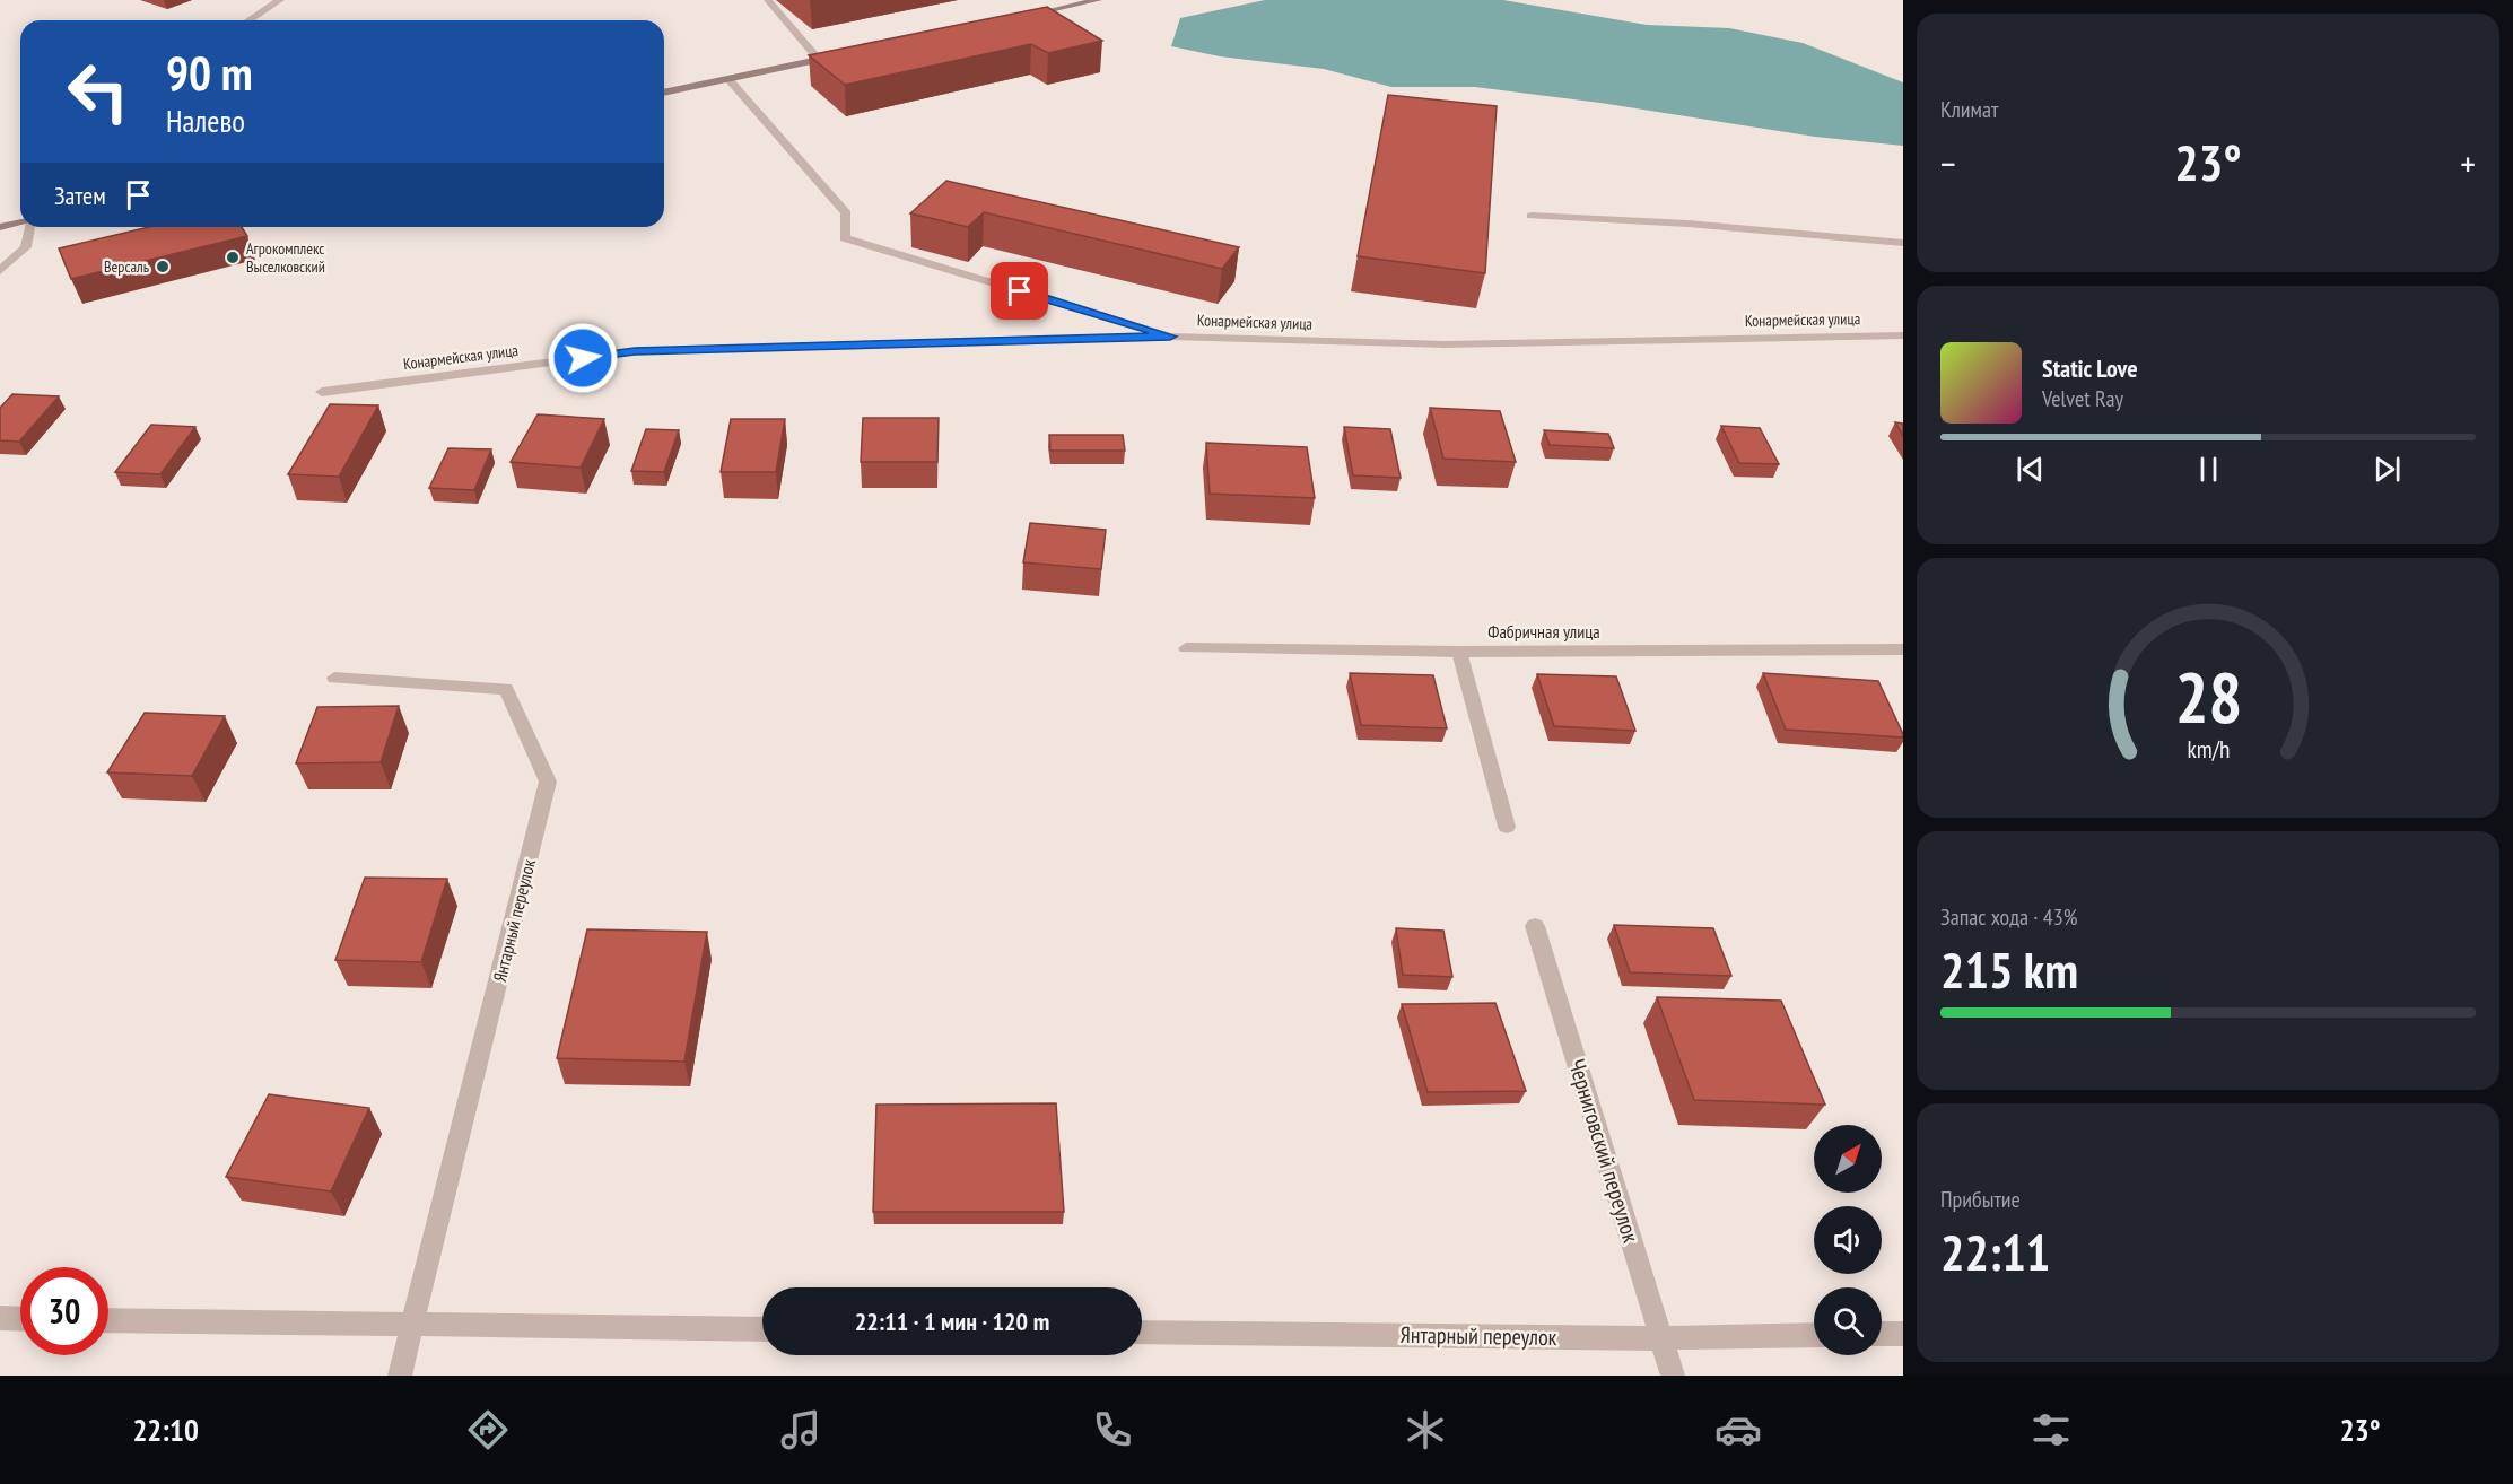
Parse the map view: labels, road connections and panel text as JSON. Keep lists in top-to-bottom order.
{
  "streets": {
    "street": [
      "Конармейская улица",
      "Фабричная улица",
      "Янтарный переулок",
      "Черниговский переулок"
    ]
  },
  "crossings": [
    ["Янтарный переулок", "Черниговский переулок"]
  ],
  "places": ["Агрокомплекс Выселковский", "Версаль"],
  "north": "top right",
  "page": {
    "tile": [
      "Климат",
      ["Запас хода · 43%", "215 km"],
      ["Прибытие", "22:11"]
    ],
    "turn": ["90 m", "Налево"],
    "heat": ["−", "23°", "+"],
    "then": "Затем",
    "song": ["Static Love", "Velvet Ray"],
    "limit": "30",
    "trip": "22:11 · 1 мин · 120 m",
    "tabs": ["22:10", "23°"],
    "gauge": ["28", "km/h"]
  }
}
